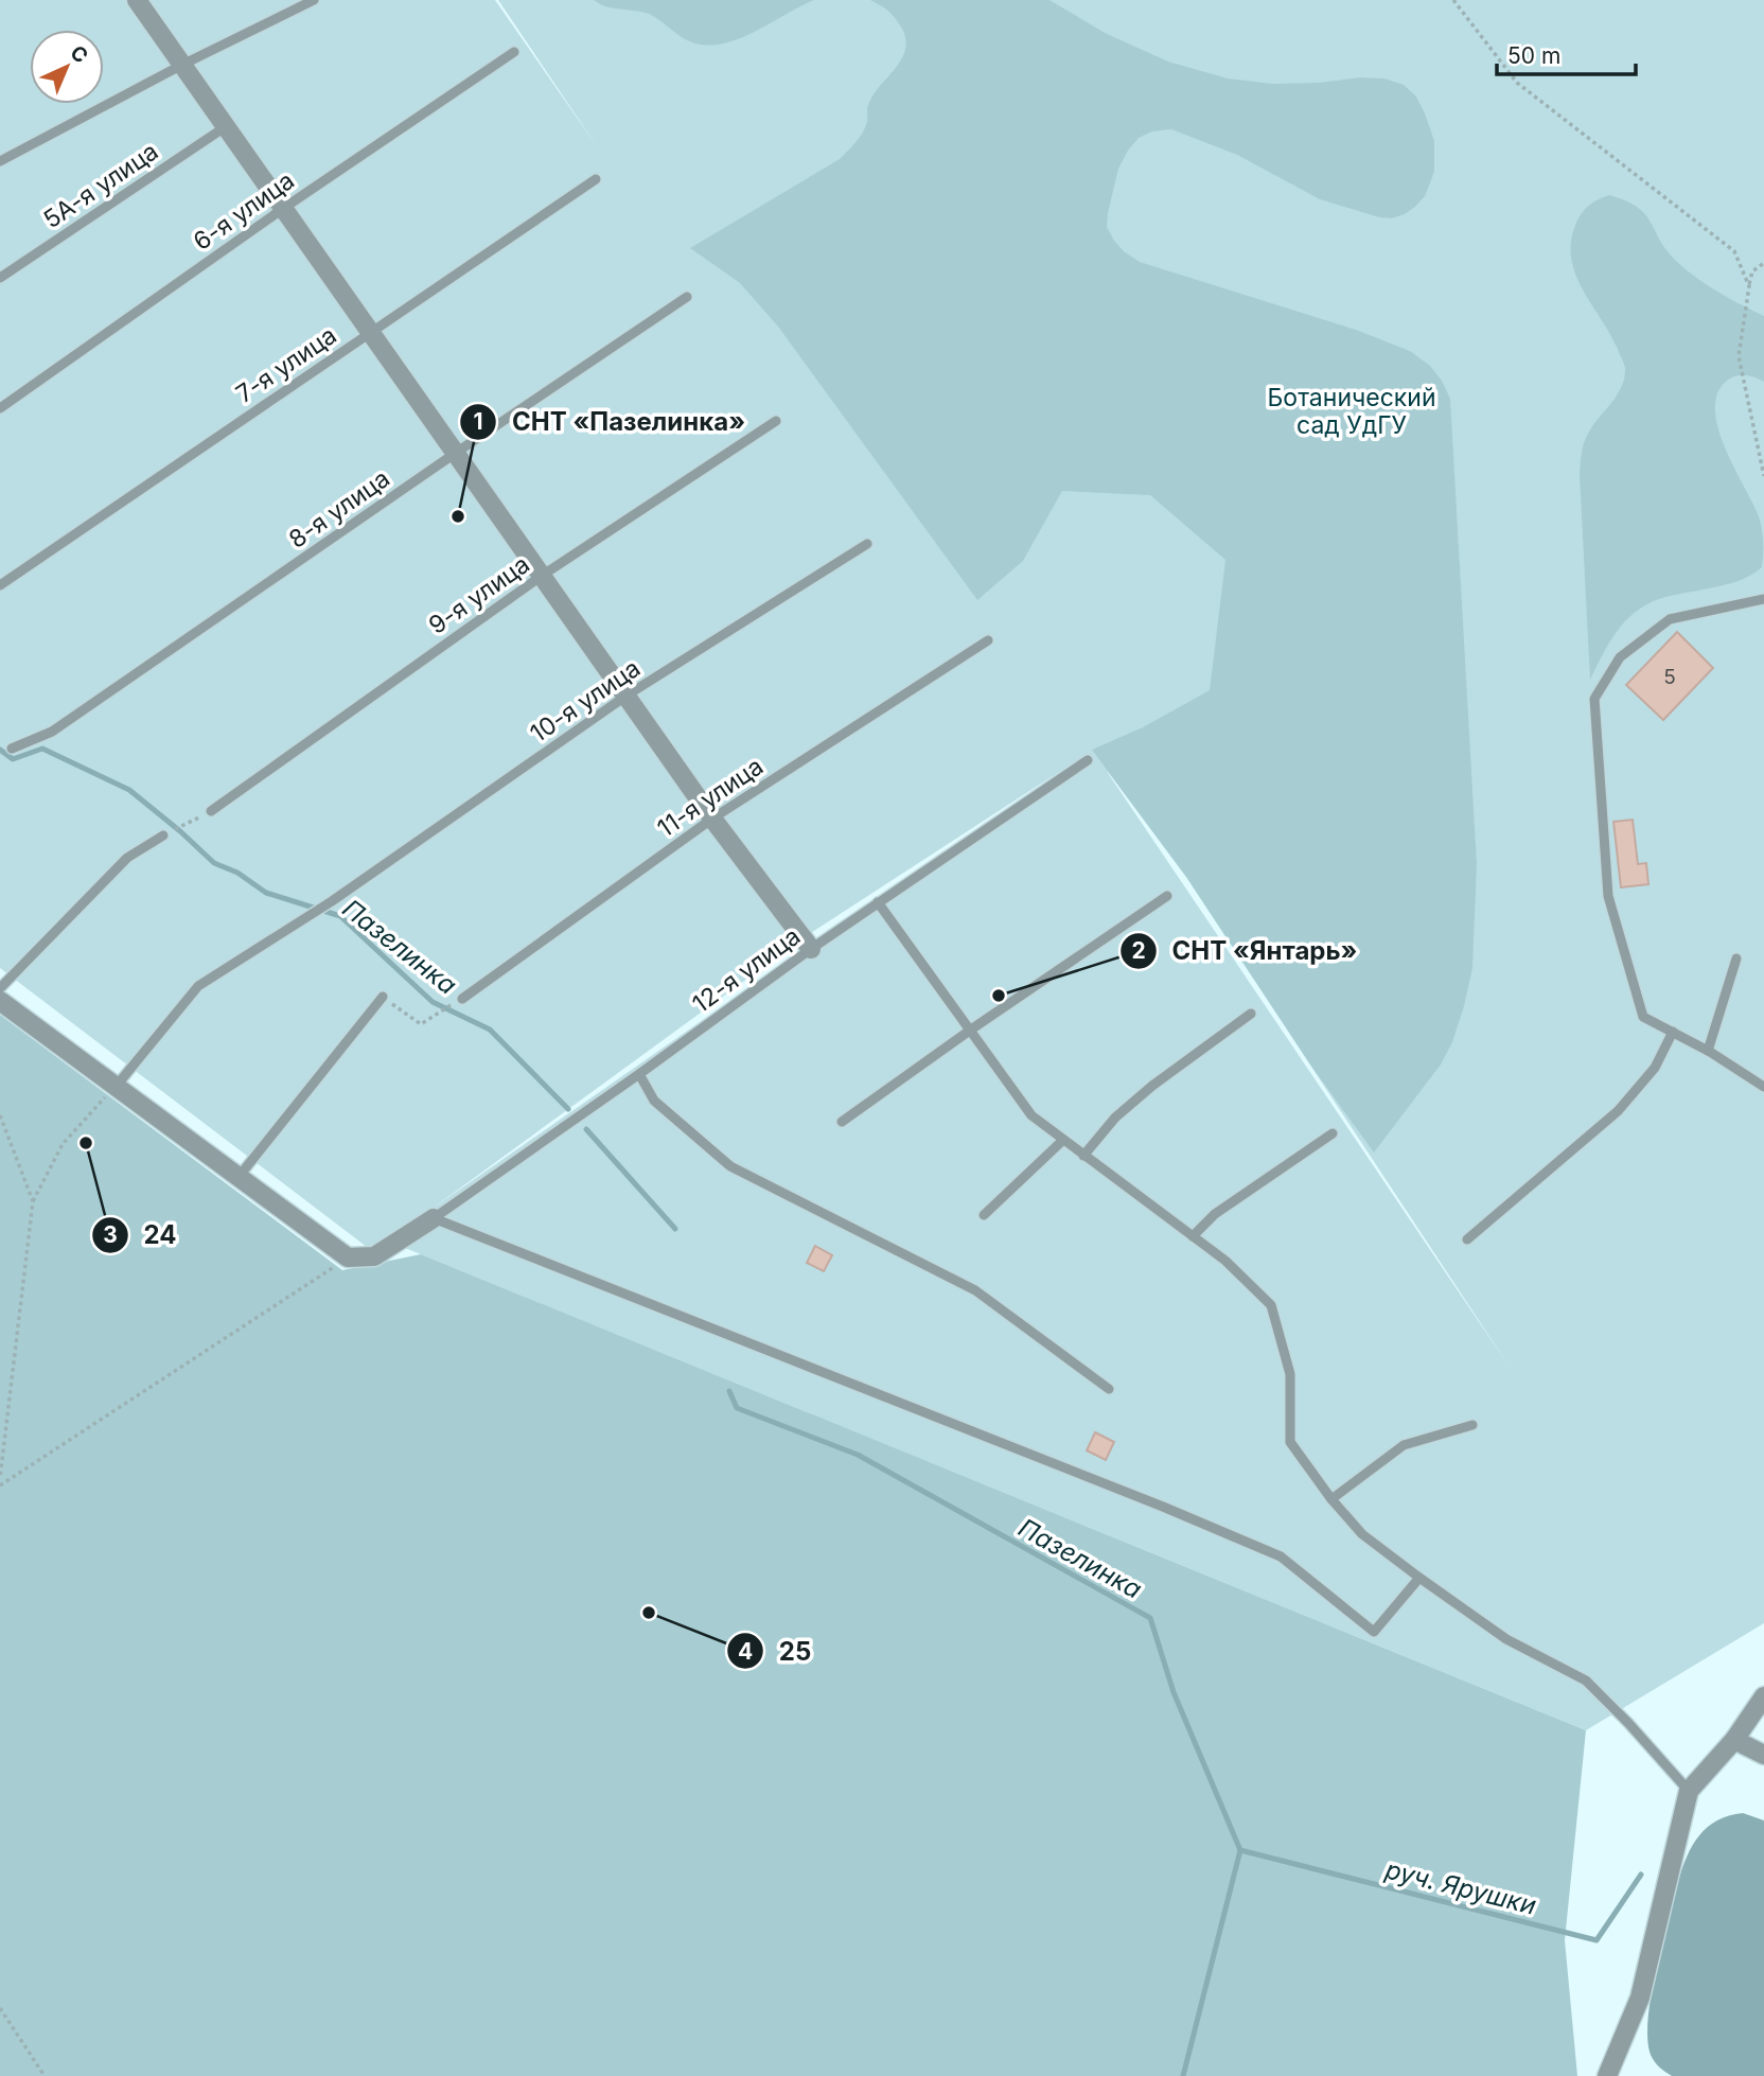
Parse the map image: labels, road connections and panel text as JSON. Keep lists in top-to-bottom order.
{
  "streets": {
    "lane": [
      "5А-я улица",
      "6-я улица",
      "7-я улица",
      "8-я улица",
      "9-я улица",
      "10-я улица",
      "11-я улица",
      "12-я улица"
    ]
  },
  "water": ["Пазелинка", "руч. Ярушки"],
  "parks": ["Ботанический сад УдГУ"],
  "places": [
    "СНТ «Пазелинка»",
    "СНТ «Янтарь»",
    "24",
    "25"
  ],
  "house_numbers": ["5"],
  "scale_bar": "50 m",
  "north": "top right"
}
